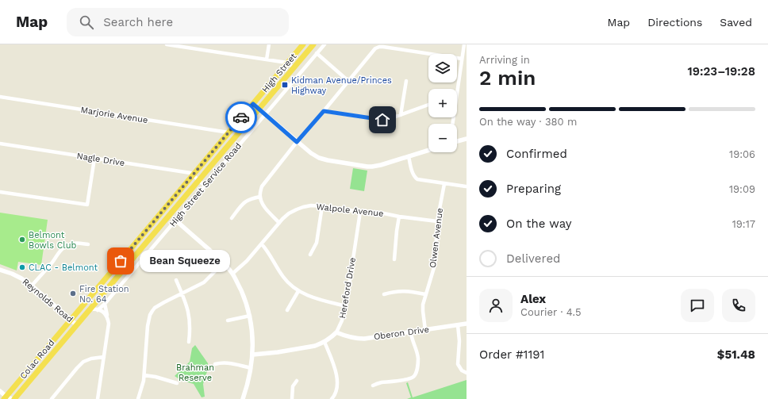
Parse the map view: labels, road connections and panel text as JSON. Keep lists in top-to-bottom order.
{
  "streets": {
    "highway": ["High Street", "Colac Road"],
    "street": [
      "Marjorie Avenue",
      "Nagle Drive",
      "High Street Service Road",
      "Walpole Avenue",
      "Olwen Avenue",
      "Hereford Drive",
      "Reynolds Road",
      "Oberon Drive"
    ]
  },
  "crossings": [
    ["High Street", "Marjorie Avenue"],
    ["High Street", "Nagle Drive"],
    ["High Street", "Reynolds Road"],
    ["High Street", "Colac Road"],
    ["Walpole Avenue", "Olwen Avenue"],
    ["Walpole Avenue", "Hereford Drive"],
    ["Olwen Avenue", "Oberon Drive"],
    ["Hereford Drive", "Oberon Drive"],
    ["Reynolds Road", "Colac Road"]
  ],
  "parks": ["Brahman Reserve"],
  "places": {
    "transit": ["Kidman Avenue/Princes Highway"],
    "other": [
      "Belmont Bowls Club",
      "Bean Squeeze",
      "CLAC - Belmont",
      "Fire Station No. 64"
    ]
  },
  "page": {
    "header": "Map",
    "search": "Search here",
    "nav": ["Map", "Directions", "Saved"],
    "heading": ["2 min", "Arriving in", "19:23–19:28"],
    "panel": [
      "Alex",
      "Courier · 4.5",
      "Order #1191",
      "$51.48"
    ],
    "map_buttons": ["+", "−"],
    "bar": "On the way · 380 m",
    "list": [
      ["Confirmed", "19:06"],
      ["Preparing", "19:09"],
      ["On the way", "19:17"],
      "Delivered"
    ],
    "bubble": "Bean Squeeze"
  }
}
